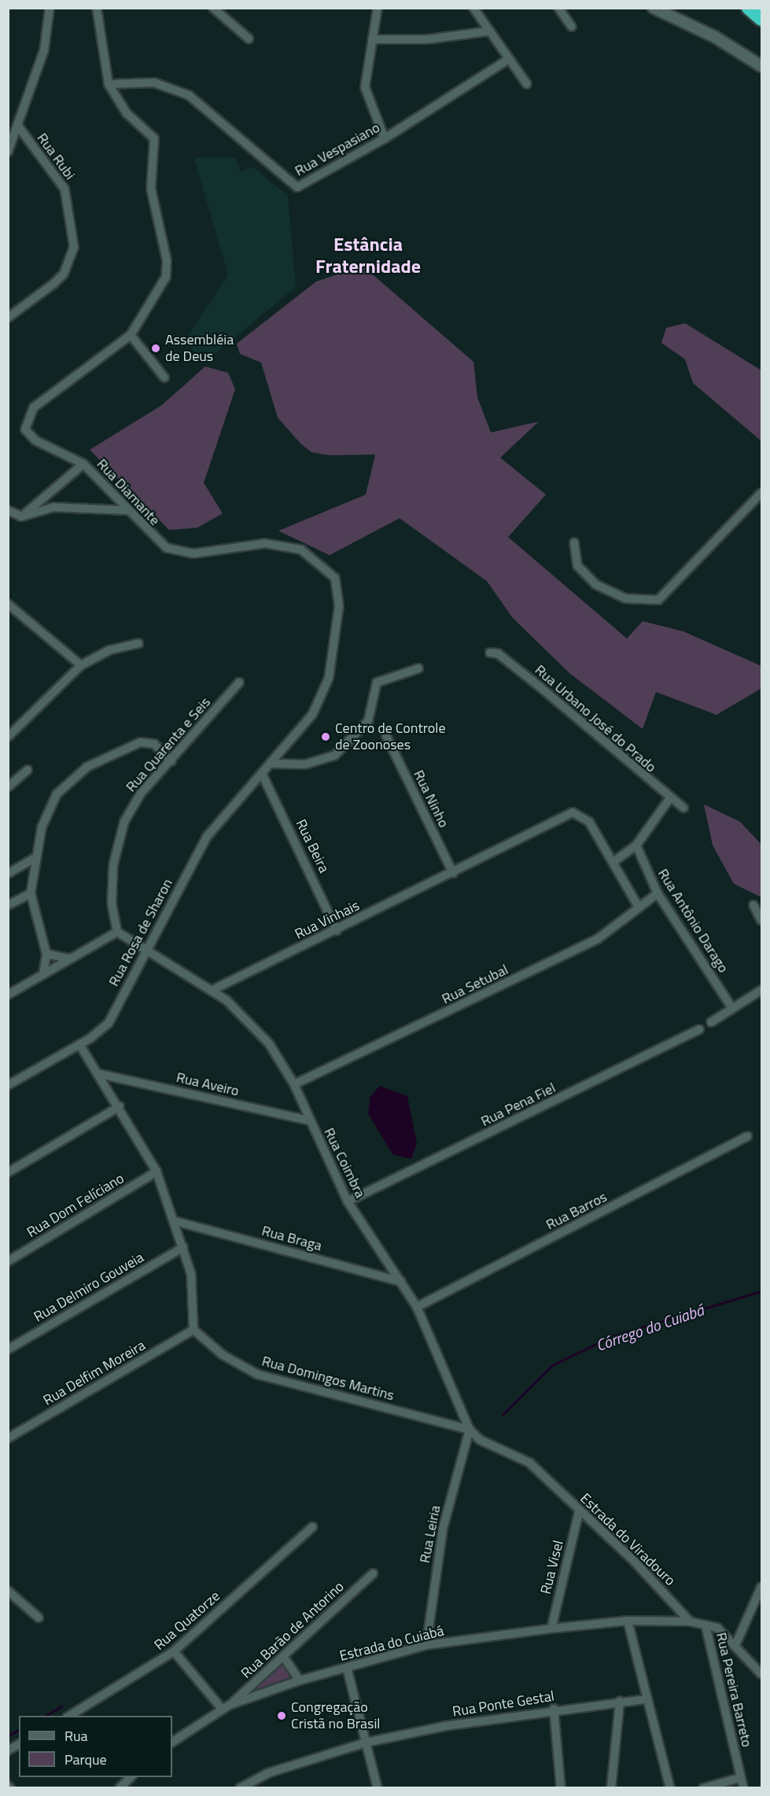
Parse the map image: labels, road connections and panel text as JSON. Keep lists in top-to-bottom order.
{
  "streets": {
    "street": [
      "Rua Vespasiano",
      "Rua Rubi",
      "Rua Diamante",
      "Rua Urbano José do Prado",
      "Rua Quarenta e Seis",
      "Rua Ninho",
      "Rua Beira",
      "Rua Vinhais",
      "Rua Antônio Darago",
      "Rua Rosa de Sharon",
      "Rua Setubal",
      "Rua Aveiro",
      "Rua Pena Fiel",
      "Rua Coimbra",
      "Rua Dom Felíciano",
      "Rua Barros",
      "Rua Braga",
      "Rua Delmiro Gouveia",
      "Rua Delfim Moreira",
      "Rua Domingos Martins",
      "Rua Leiria",
      "Estrada do Viradouro",
      "Rua Visel",
      "Rua Quatorze",
      "Rua Barão de Antorino",
      "Estrada do Cuiabá",
      "Rua Pereira Barreto",
      "Rua Ponte Gestal"
    ]
  },
  "crossings": [
    ["Rua Vespasiano", "Rua Diamante"],
    ["Rua Diamante", "Rua Rosa de Sharon"],
    ["Rua Ninho", "Rua Vinhais"],
    ["Rua Beira", "Rua Vinhais"],
    ["Rua Beira", "Rua Rosa de Sharon"],
    ["Rua Vinhais", "Rua Coimbra"],
    ["Rua Antônio Darago", "Rua Setubal"],
    ["Rua Rosa de Sharon", "Rua Coimbra"],
    ["Rua Setubal", "Rua Coimbra"],
    ["Rua Aveiro", "Rua Coimbra"],
    ["Rua Pena Fiel", "Rua Coimbra"],
    ["Rua Coimbra", "Rua Barros"],
    ["Rua Coimbra", "Rua Braga"],
    ["Rua Coimbra", "Rua Domingos Martins"],
    ["Rua Coimbra", "Rua Leiria"],
    ["Rua Coimbra", "Estrada do Viradouro"],
    ["Rua Delfim Moreira", "Rua Domingos Martins"],
    ["Rua Domingos Martins", "Rua Leiria"],
    ["Rua Domingos Martins", "Estrada do Viradouro"],
    ["Rua Leiria", "Estrada do Viradouro"],
    ["Rua Leiria", "Estrada do Cuiabá"],
    ["Estrada do Viradouro", "Rua Visel"],
    ["Estrada do Viradouro", "Estrada do Cuiabá"],
    ["Rua Visel", "Estrada do Cuiabá"],
    ["Rua Barão de Antorino", "Estrada do Cuiabá"]
  ],
  "districts": ["Estância Fraternidade"],
  "water": ["Córrego do Cuiabá"],
  "places": ["Assembléia de Deus", "Centro de Controle de Zoonoses", "Congregação Cristã no Brasil"],
  "legend": ["Rua", "Parque"]
}
